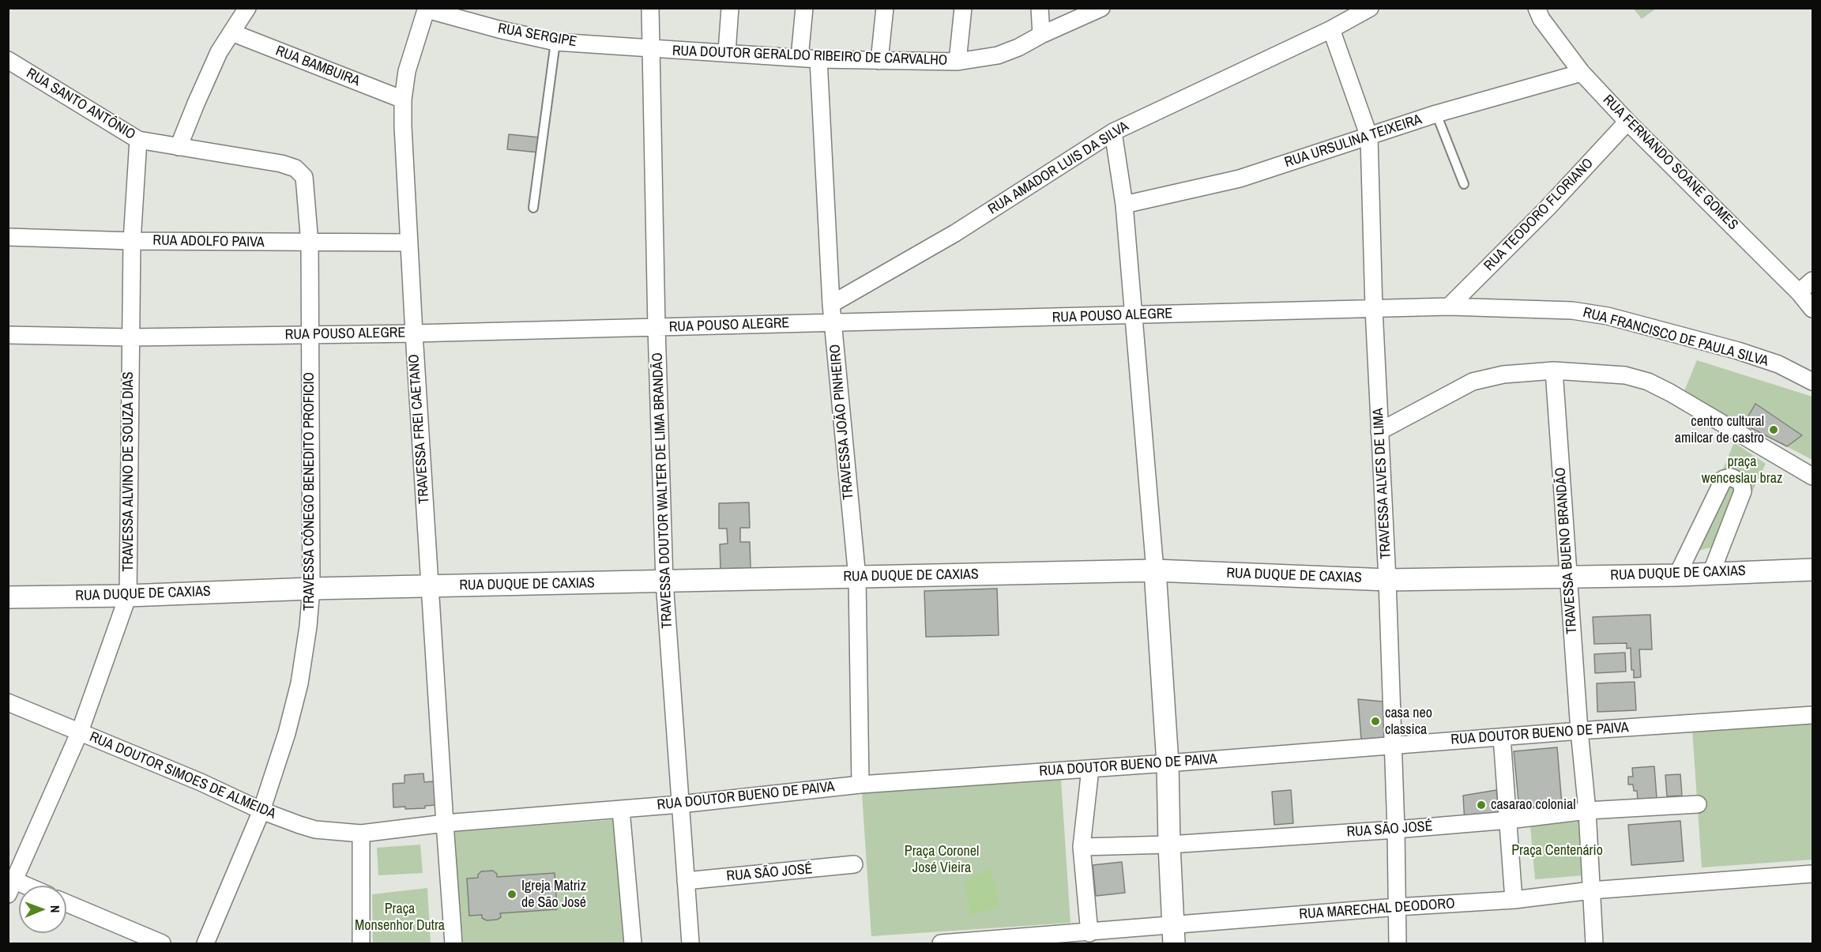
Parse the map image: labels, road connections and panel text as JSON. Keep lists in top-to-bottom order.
{
  "streets": {
    "street": [
      "RUA SERGIPE",
      "RUA DOUTOR GERALDO RIBEIRO DE CARVALHO",
      "RUA BAMBUIRA",
      "RUA SANTO ANTÔNIO",
      "RUA URSULINA TEIXEIRA",
      "RUA FERNANDO SOANE GOMES",
      "RUA AMADOR LUIS DA SILVA",
      "RUA TEODORO FLORIANO",
      "RUA ADOLFO PAIVA",
      "RUA POUSO ALEGRE",
      "RUA FRANCISCO DE PAULA SILVA",
      "TRAVESSA JOÃO PINHEIRO",
      "TRAVESSA FREI CAETANO",
      "TRAVESSA ALVINO DE SOUZA DIAS",
      "TRAVESSA ALVES DE LIMA",
      "TRAVESSA DOUTOR WALTER DE LIMA BRANDÃO",
      "TRAVESSA CÔNEGO BENEDITO PROFICIO",
      "TRAVESSA BUENO BRANDÃO",
      "RUA DUQUE DE CAXIAS",
      "RUA DOUTOR BUENO DE PAIVA",
      "RUA DOUTOR SIMOES DE ALMEIDA",
      "RUA SÃO JOSÉ",
      "RUA MARECHAL DEODORO"
    ]
  },
  "crossings": [
    ["RUA SERGIPE", "RUA DOUTOR GERALDO RIBEIRO DE CARVALHO"],
    ["RUA SERGIPE", "TRAVESSA FREI CAETANO"],
    ["RUA SERGIPE", "TRAVESSA DOUTOR WALTER DE LIMA BRANDÃO"],
    ["RUA DOUTOR GERALDO RIBEIRO DE CARVALHO", "TRAVESSA JOÃO PINHEIRO"],
    ["RUA DOUTOR GERALDO RIBEIRO DE CARVALHO", "TRAVESSA DOUTOR WALTER DE LIMA BRANDÃO"],
    ["RUA BAMBUIRA", "TRAVESSA FREI CAETANO"],
    ["RUA SANTO ANTÔNIO", "TRAVESSA ALVINO DE SOUZA DIAS"],
    ["RUA SANTO ANTÔNIO", "TRAVESSA CÔNEGO BENEDITO PROFICIO"],
    ["RUA URSULINA TEIXEIRA", "RUA FERNANDO SOANE GOMES"],
    ["RUA URSULINA TEIXEIRA", "TRAVESSA ALVES DE LIMA"],
    ["RUA FERNANDO SOANE GOMES", "RUA TEODORO FLORIANO"],
    ["RUA AMADOR LUIS DA SILVA", "TRAVESSA JOÃO PINHEIRO"],
    ["RUA AMADOR LUIS DA SILVA", "TRAVESSA ALVES DE LIMA"],
    ["RUA TEODORO FLORIANO", "RUA POUSO ALEGRE"],
    ["RUA TEODORO FLORIANO", "RUA FRANCISCO DE PAULA SILVA"],
    ["RUA ADOLFO PAIVA", "TRAVESSA FREI CAETANO"],
    ["RUA ADOLFO PAIVA", "TRAVESSA ALVINO DE SOUZA DIAS"],
    ["RUA ADOLFO PAIVA", "TRAVESSA CÔNEGO BENEDITO PROFICIO"],
    ["RUA POUSO ALEGRE", "RUA FRANCISCO DE PAULA SILVA"],
    ["RUA POUSO ALEGRE", "TRAVESSA JOÃO PINHEIRO"],
    ["RUA POUSO ALEGRE", "TRAVESSA FREI CAETANO"],
    ["RUA POUSO ALEGRE", "TRAVESSA ALVINO DE SOUZA DIAS"],
    ["RUA POUSO ALEGRE", "TRAVESSA ALVES DE LIMA"],
    ["RUA POUSO ALEGRE", "TRAVESSA DOUTOR WALTER DE LIMA BRANDÃO"],
    ["RUA POUSO ALEGRE", "TRAVESSA CÔNEGO BENEDITO PROFICIO"],
    ["TRAVESSA JOÃO PINHEIRO", "RUA DUQUE DE CAXIAS"],
    ["TRAVESSA JOÃO PINHEIRO", "RUA DOUTOR BUENO DE PAIVA"],
    ["TRAVESSA FREI CAETANO", "RUA DUQUE DE CAXIAS"],
    ["TRAVESSA FREI CAETANO", "RUA DOUTOR BUENO DE PAIVA"],
    ["TRAVESSA ALVINO DE SOUZA DIAS", "RUA DUQUE DE CAXIAS"],
    ["TRAVESSA ALVINO DE SOUZA DIAS", "RUA DOUTOR SIMOES DE ALMEIDA"],
    ["TRAVESSA ALVES DE LIMA", "RUA DUQUE DE CAXIAS"],
    ["TRAVESSA ALVES DE LIMA", "RUA DOUTOR BUENO DE PAIVA"],
    ["TRAVESSA ALVES DE LIMA", "RUA SÃO JOSÉ"],
    ["TRAVESSA ALVES DE LIMA", "RUA MARECHAL DEODORO"],
    ["TRAVESSA DOUTOR WALTER DE LIMA BRANDÃO", "RUA DUQUE DE CAXIAS"],
    ["TRAVESSA DOUTOR WALTER DE LIMA BRANDÃO", "RUA DOUTOR BUENO DE PAIVA"],
    ["TRAVESSA DOUTOR WALTER DE LIMA BRANDÃO", "RUA SÃO JOSÉ"],
    ["TRAVESSA CÔNEGO BENEDITO PROFICIO", "RUA DUQUE DE CAXIAS"],
    ["TRAVESSA CÔNEGO BENEDITO PROFICIO", "RUA DOUTOR SIMOES DE ALMEIDA"],
    ["TRAVESSA BUENO BRANDÃO", "RUA DUQUE DE CAXIAS"],
    ["TRAVESSA BUENO BRANDÃO", "RUA DOUTOR BUENO DE PAIVA"]
  ],
  "parks": [
    "praça wenceslau braz",
    "Praça Centenário",
    "Praça Coronel José Vieira",
    "Praça Monsenhor Dutra"
  ],
  "places": [
    "centro cultural amilcar de castro",
    "casa neo classica",
    "casarao colonial",
    "Igreja Matriz de São José"
  ],
  "north": "right"
}
